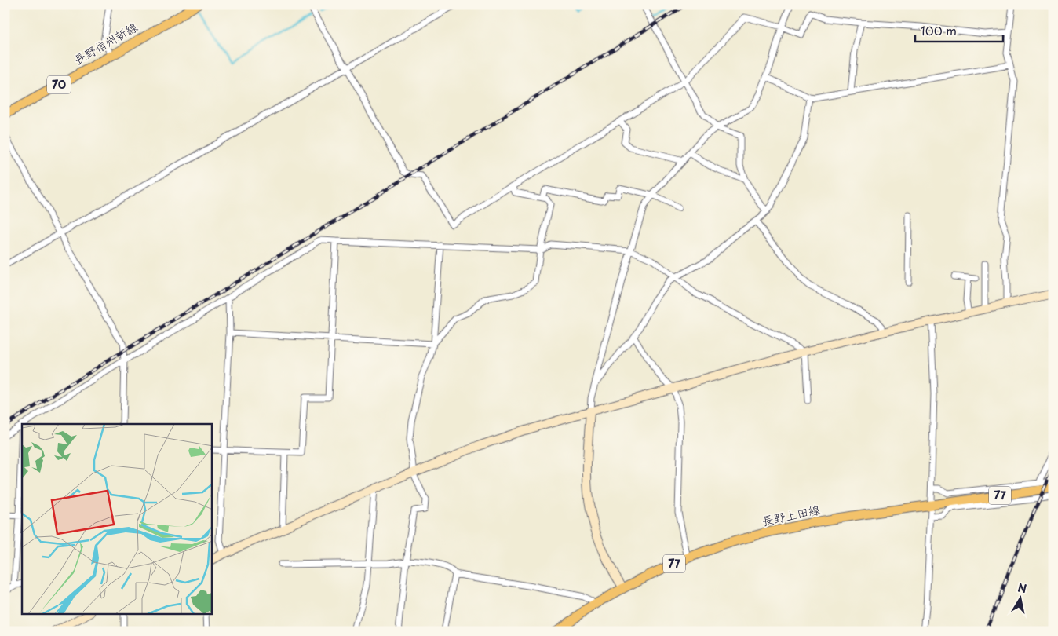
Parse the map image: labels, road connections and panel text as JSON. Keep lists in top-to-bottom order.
{
  "streets": {
    "main road": [
      "長野信州新線",
      "70",
      "77",
      "長野上田線"
    ]
  },
  "scale_bar": "100 m",
  "north": "top"
}
